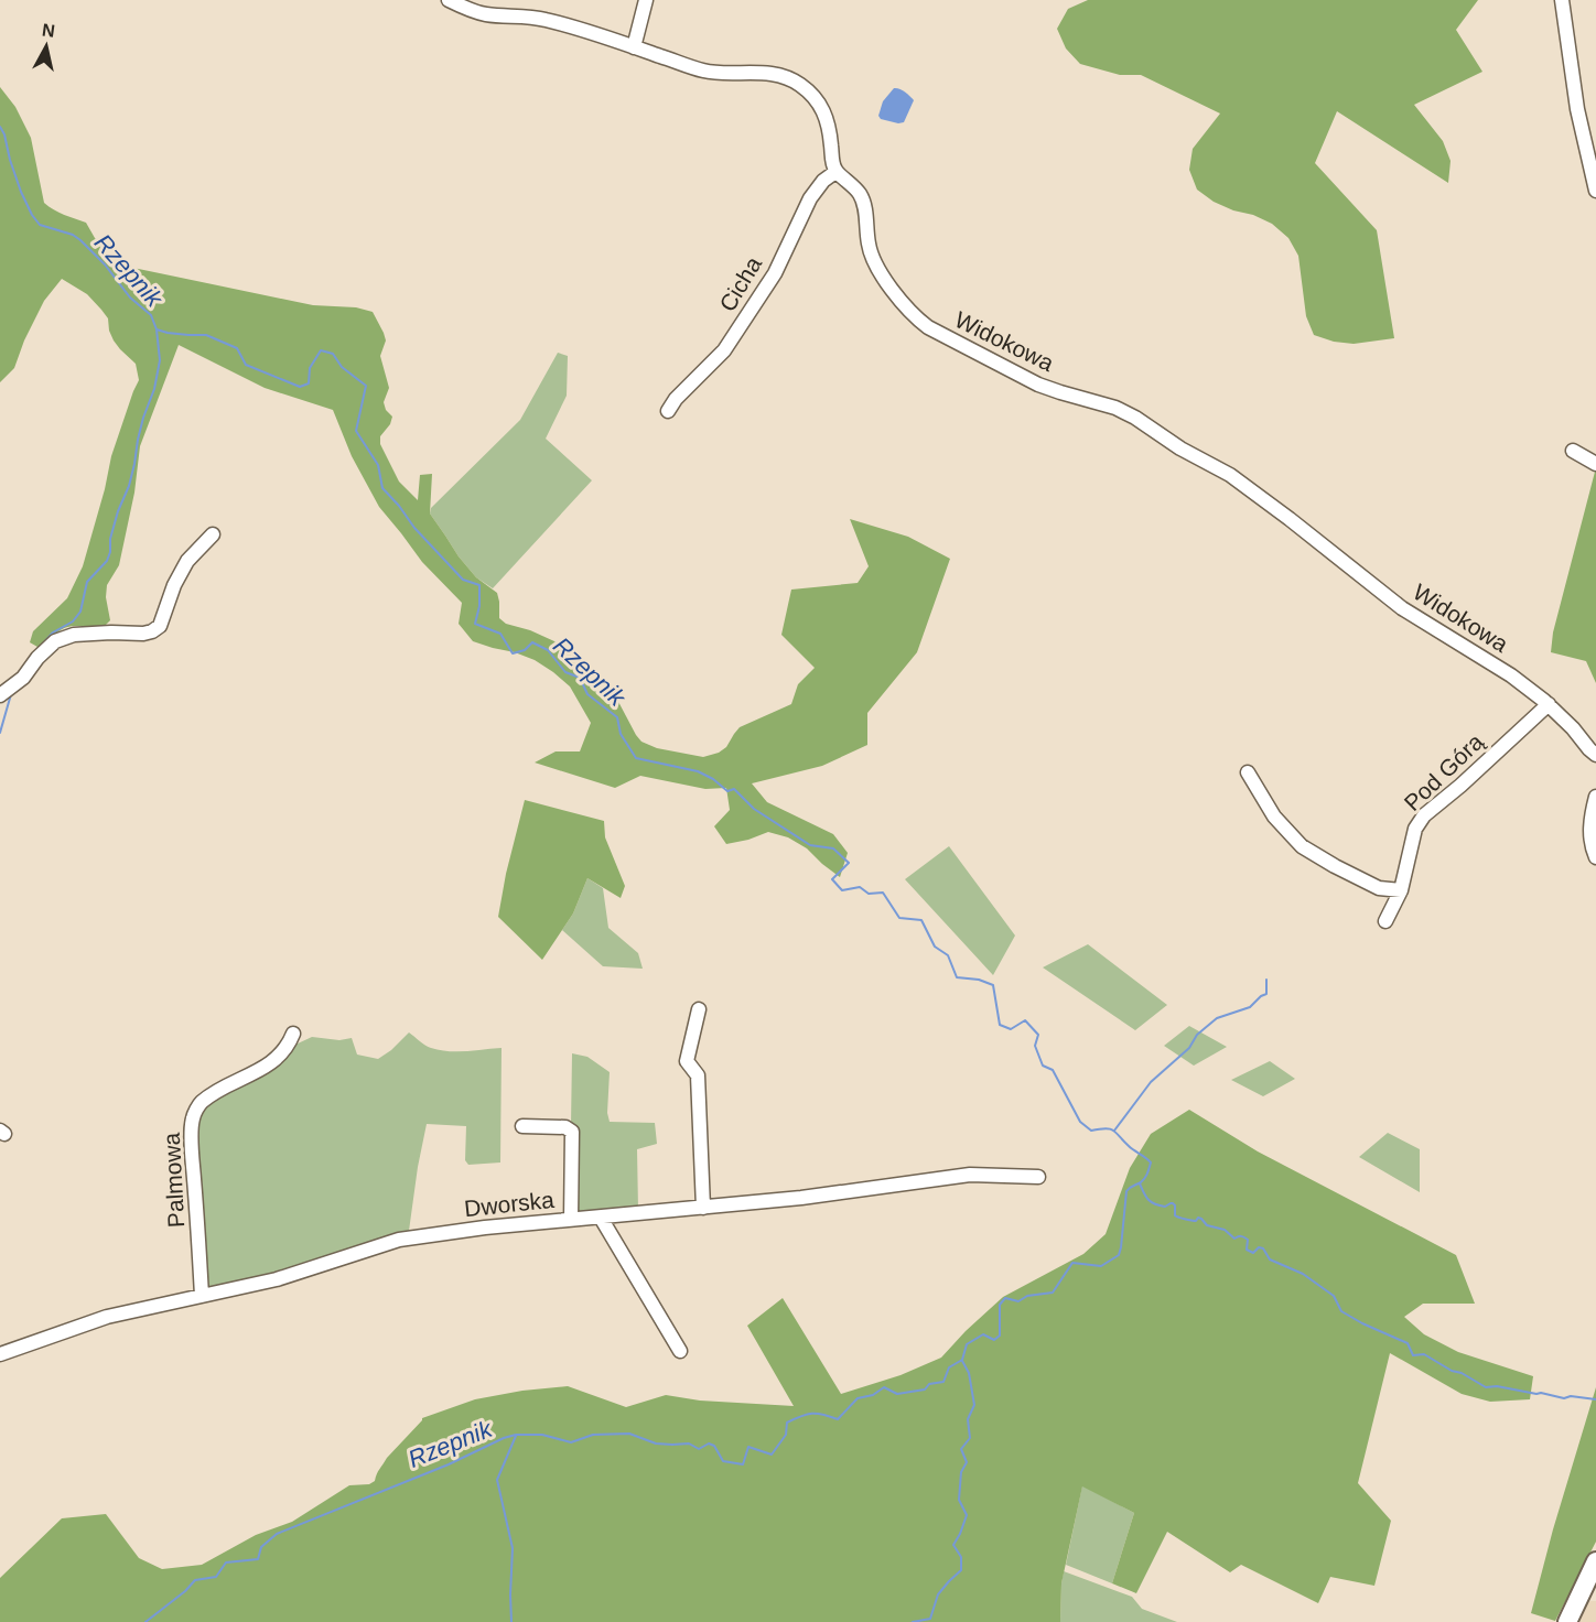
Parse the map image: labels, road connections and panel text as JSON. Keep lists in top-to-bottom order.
{
  "streets": {
    "street": [
      "Cicha",
      "Widokowa",
      "Pod Górą",
      "Palmowa",
      "Dworska"
    ]
  },
  "crossings": [
    ["Cicha", "Widokowa"],
    ["Widokowa", "Pod Górą"],
    ["Palmowa", "Dworska"]
  ],
  "water": ["Rzepnik"],
  "north": "top"
}
